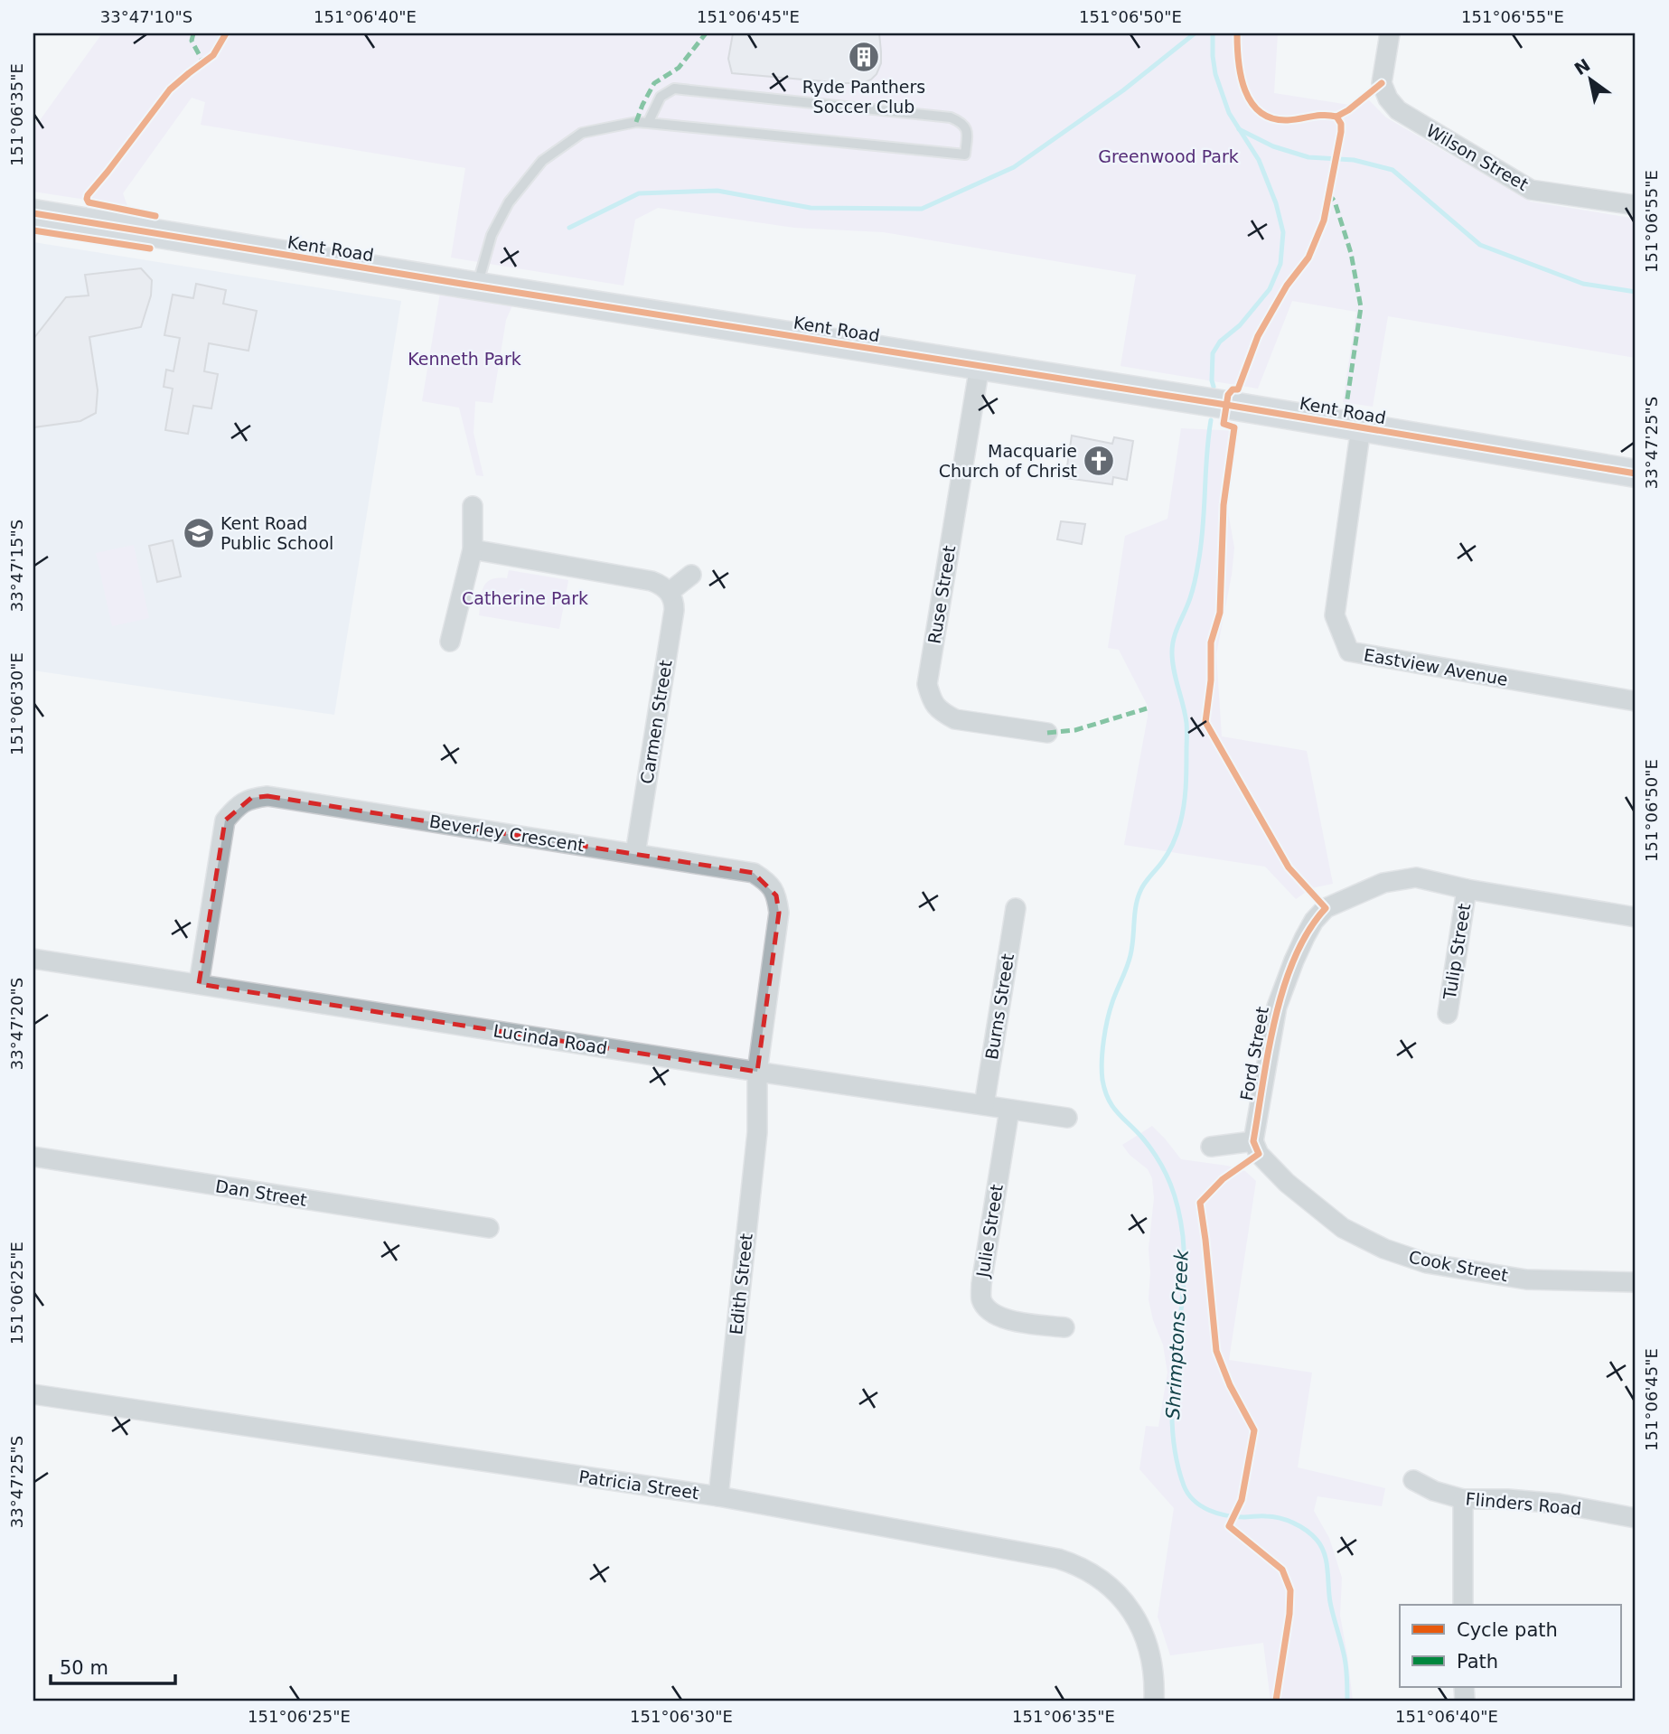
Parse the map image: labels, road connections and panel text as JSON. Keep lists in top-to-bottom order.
{
  "streets": {
    "street": [
      "Wilson Street",
      "Kent Road",
      "Ruse Street",
      "Eastview Avenue",
      "Carmen Street",
      "Beverley Crescent",
      "Tulip Street",
      "Burns Street",
      "Lucinda Road",
      "Ford Street",
      "Dan Street",
      "Julie Street",
      "Cook Street",
      "Edith Street",
      "Patricia Street",
      "Flinders Road"
    ]
  },
  "crossings": [
    ["Kent Road", "Ruse Street"],
    ["Kent Road", "Eastview Avenue"],
    ["Carmen Street", "Beverley Crescent"],
    ["Beverley Crescent", "Lucinda Road"],
    ["Beverley Crescent", "Edith Street"],
    ["Tulip Street", "Ford Street"],
    ["Burns Street", "Lucinda Road"],
    ["Lucinda Road", "Julie Street"],
    ["Lucinda Road", "Edith Street"],
    ["Ford Street", "Cook Street"],
    ["Edith Street", "Patricia Street"]
  ],
  "water": ["Shrimptons Creek"],
  "parks": ["Greenwood Park", "Kenneth Park", "Catherine Park"],
  "places": {
    "building": ["Ryde Panthers Soccer Club"],
    "church": ["Macquarie Church of Christ"],
    "school or university": ["Kent Road Public School"]
  },
  "legend": ["Cycle path", "Path"],
  "scale_bar": "50 m",
  "north": "top left",
  "coordinates": [
    "33°47'10\"S",
    "151°06'40\"E",
    "151°06'45\"E",
    "151°06'50\"E",
    "151°06'55\"E",
    "151°06'35\"E",
    "33°47'25\"S",
    "33°47'15\"S",
    "151°06'30\"E",
    "33°47'20\"S",
    "151°06'25\"E"
  ]
}
